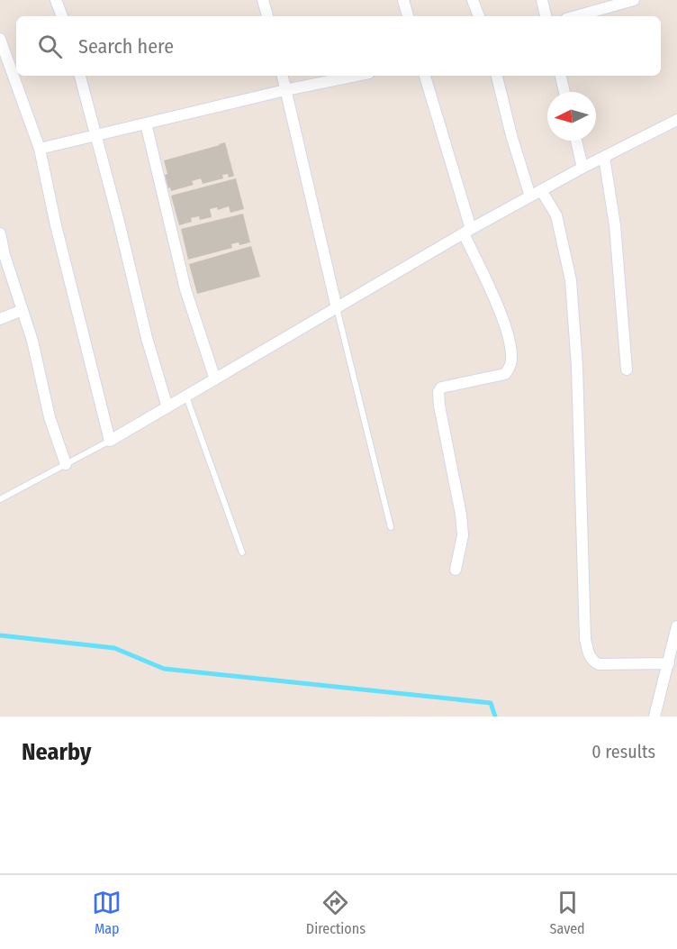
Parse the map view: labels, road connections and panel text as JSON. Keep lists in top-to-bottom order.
{
  "north": "left",
  "page": {
    "search": "Search here",
    "heading": ["Nearby", "0 results"],
    "nav": ["Map", "Directions", "Saved"]
  }
}
